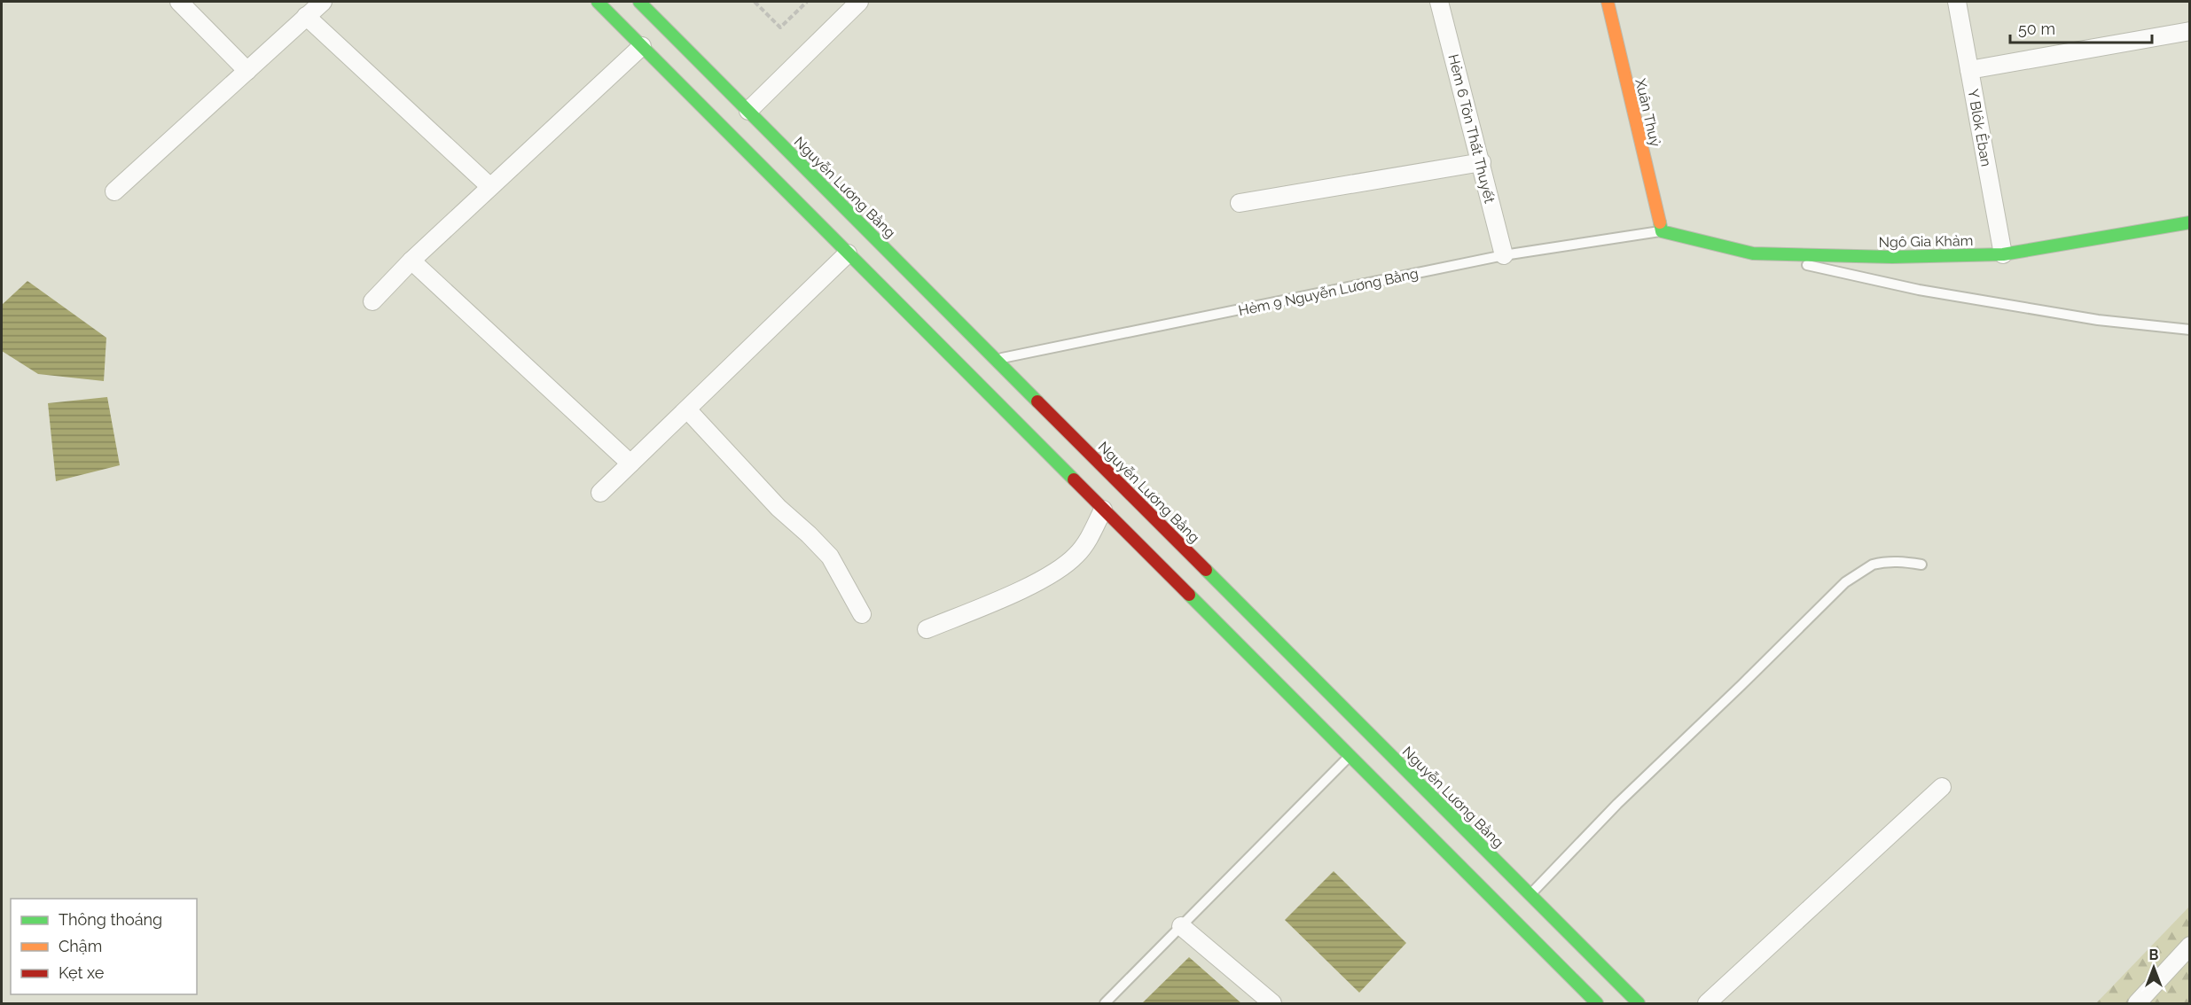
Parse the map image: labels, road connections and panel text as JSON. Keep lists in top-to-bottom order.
{
  "streets": {
    "main road": ["Xuân Thuỷ", "Nguyễn Lương Bằng", "Ngô Gia Khảm"],
    "street": ["Y Blôk Êban", "Hẻm 6 Tôn Thất Thuyết"],
    "lane": ["Hẻm 9 Nguyễn Lương Bằng"]
  },
  "crossings": [
    ["Xuân Thuỷ", "Ngô Gia Khảm"],
    ["Xuân Thuỷ", "Hẻm 9 Nguyễn Lương Bằng"],
    ["Y Blôk Êban", "Ngô Gia Khảm"],
    ["Hẻm 6 Tôn Thất Thuyết", "Hẻm 9 Nguyễn Lương Bằng"],
    ["Nguyễn Lương Bằng", "Hẻm 9 Nguyễn Lương Bằng"],
    ["Ngô Gia Khảm", "Hẻm 9 Nguyễn Lương Bằng"]
  ],
  "legend": ["Thông thoáng", "Chậm", "Kẹt xe"],
  "scale_bar": "50 m",
  "north": "top"
}
